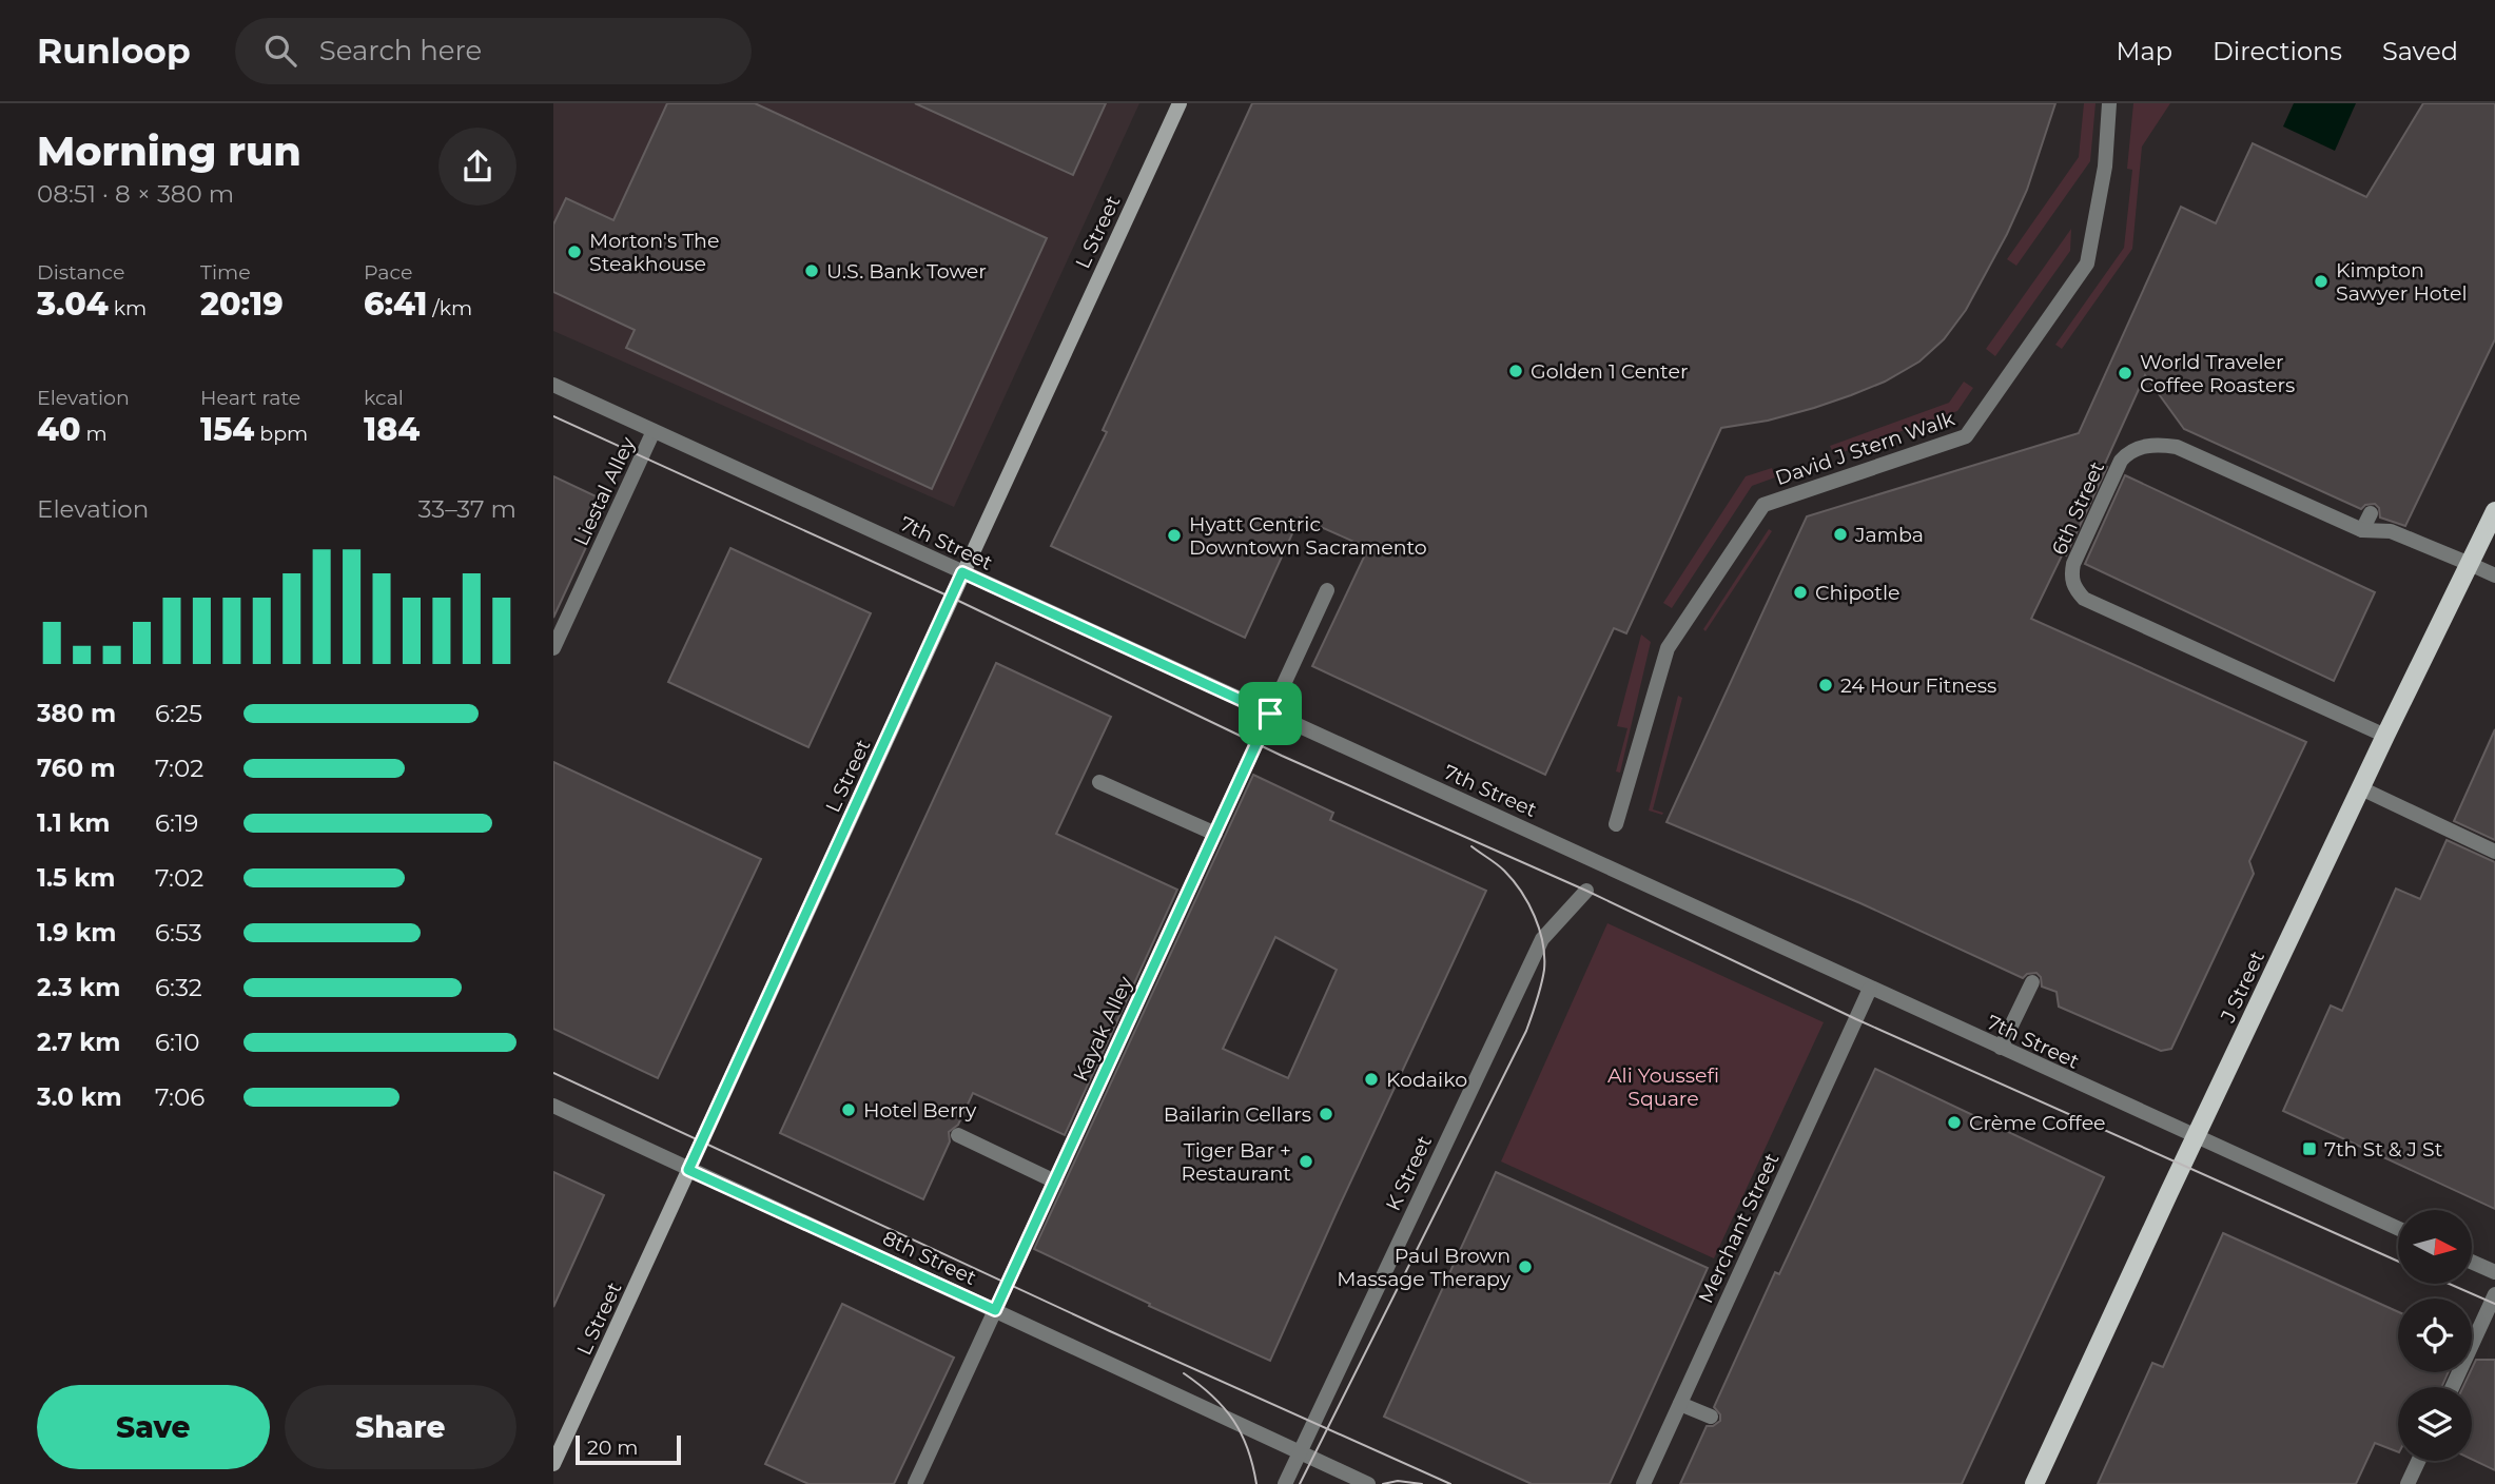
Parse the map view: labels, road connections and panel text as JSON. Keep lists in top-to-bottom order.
{
  "streets": {
    "main road": ["L Street", "J Street"],
    "street": [
      "David J Stern Walk",
      "Liestal Alley",
      "6th Street",
      "7th Street",
      "Kayak Alley",
      "K Street",
      "Merchant Street",
      "8th Street"
    ]
  },
  "crossings": [
    ["L Street", "7th Street"],
    ["L Street", "8th Street"],
    ["Liestal Alley", "7th Street"],
    ["6th Street", "J Street"],
    ["7th Street", "J Street"],
    ["7th Street", "Kayak Alley"],
    ["7th Street", "Merchant Street"],
    ["Kayak Alley", "8th Street"],
    ["K Street", "8th Street"]
  ],
  "parks": ["Ali Youssefi Square"],
  "places": {
    "other": [
      "Morton's The Steakhouse",
      "U.S. Bank Tower",
      "Kimpton Sawyer Hotel",
      "Golden 1 Center",
      "World Traveler Coffee Roasters",
      "Jamba",
      "Hyatt Centric Downtown Sacramento",
      "Chipotle",
      "24 Hour Fitness",
      "Kodaiko",
      "Hotel Berry",
      "Bailarin Cellars",
      "Crème Coffee",
      "Tiger Bar + Restaurant",
      "Paul Brown Massage Therapy"
    ],
    "transit": ["7th St & J St"]
  },
  "scale_bar": "20 m",
  "north": "right",
  "page": {
    "header": "Runloop",
    "search": "Search here",
    "nav": ["Map", "Directions", "Saved"],
    "heading": ["Morning run", "08:51 · 8 × 380 m"],
    "stats": [
      ["Distance", "3.04 km"],
      ["Time", "20:19"],
      ["Pace", "6:41 /km"],
      ["Elevation", "40 m"],
      ["Heart rate", "154 bpm"],
      ["kcal", "184"]
    ],
    "chart": ["Elevation", "33–37 m"],
    "list": [
      {
        "name": "380 m",
        "note": "6:25"
      },
      {
        "name": "760 m",
        "note": "7:02"
      },
      {
        "name": "1.1 km",
        "note": "6:19"
      },
      {
        "name": "1.5 km",
        "note": "7:02"
      },
      {
        "name": "1.9 km",
        "note": "6:53"
      },
      {
        "name": "2.3 km",
        "note": "6:32"
      },
      {
        "name": "2.7 km",
        "note": "6:10"
      },
      {
        "name": "3.0 km",
        "note": "7:06"
      }
    ],
    "buttons": ["Save", "Share"],
    "scale": "20 m"
  }
}
